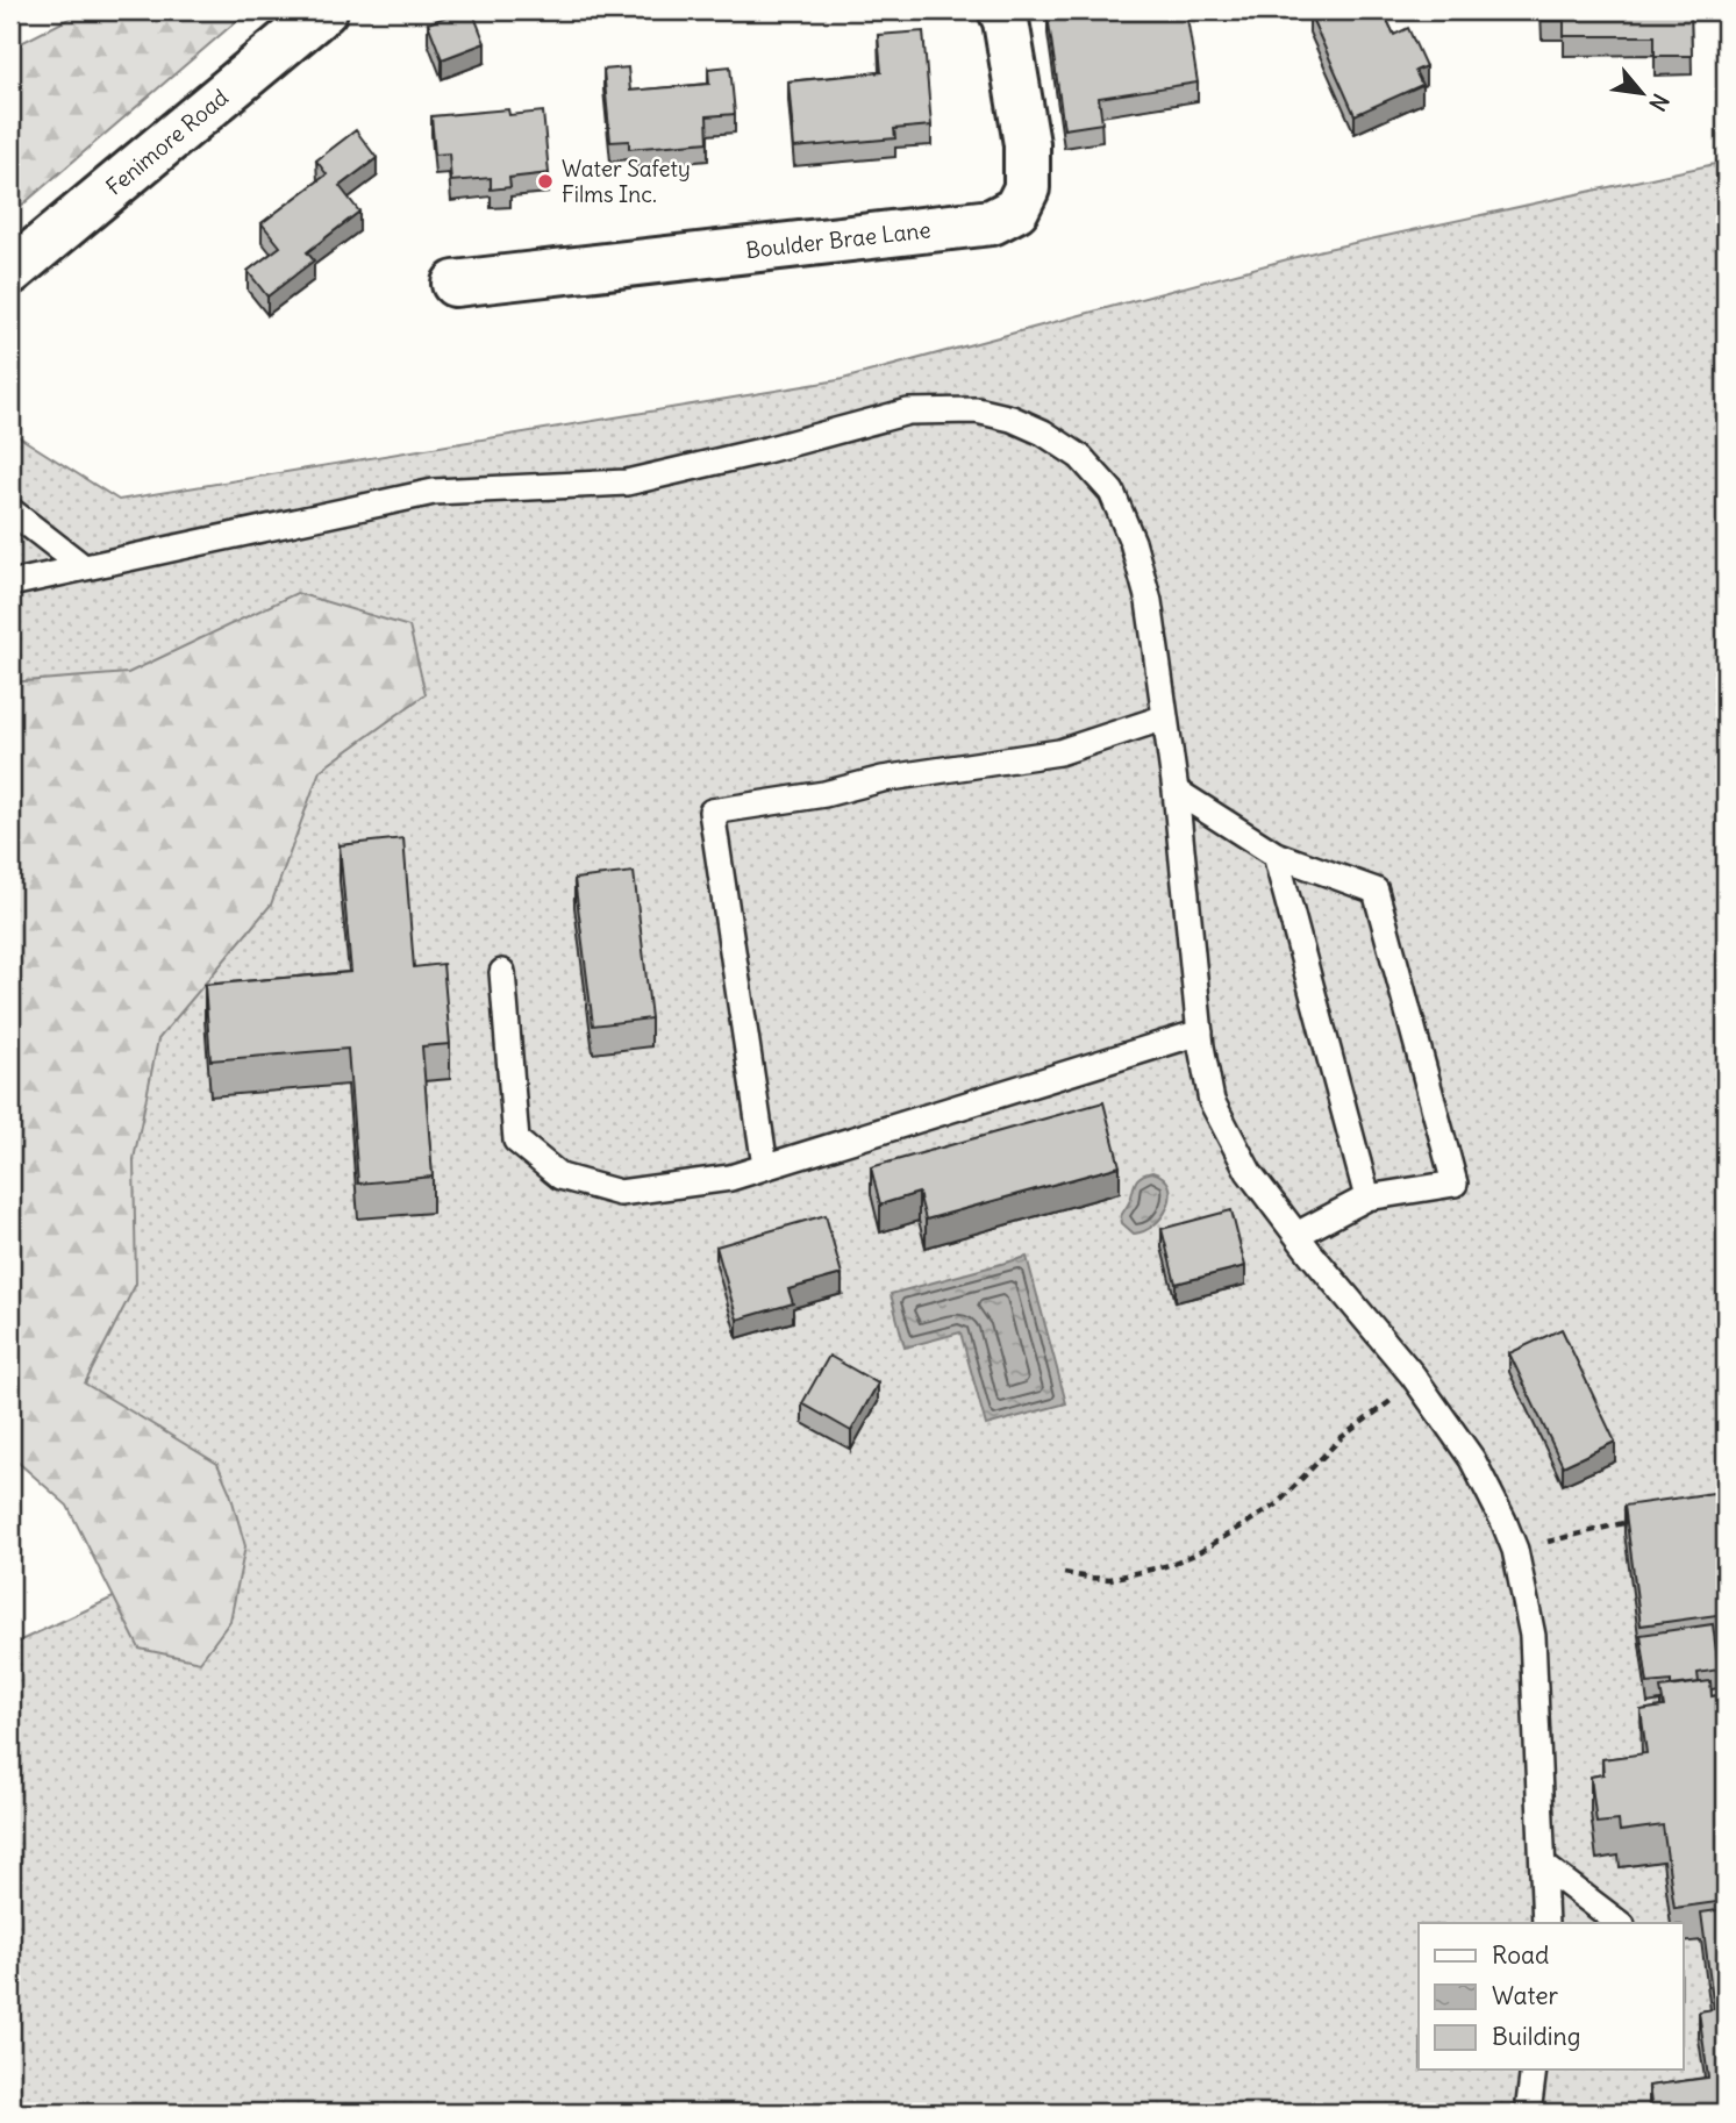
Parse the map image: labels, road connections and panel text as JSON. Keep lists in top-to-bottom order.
{
  "streets": {
    "street": ["Fenimore Road", "Boulder Brae Lane"]
  },
  "places": ["Water Safety Films Inc."],
  "legend": ["Road", "Water", "Building"],
  "north": "bottom right"
}
